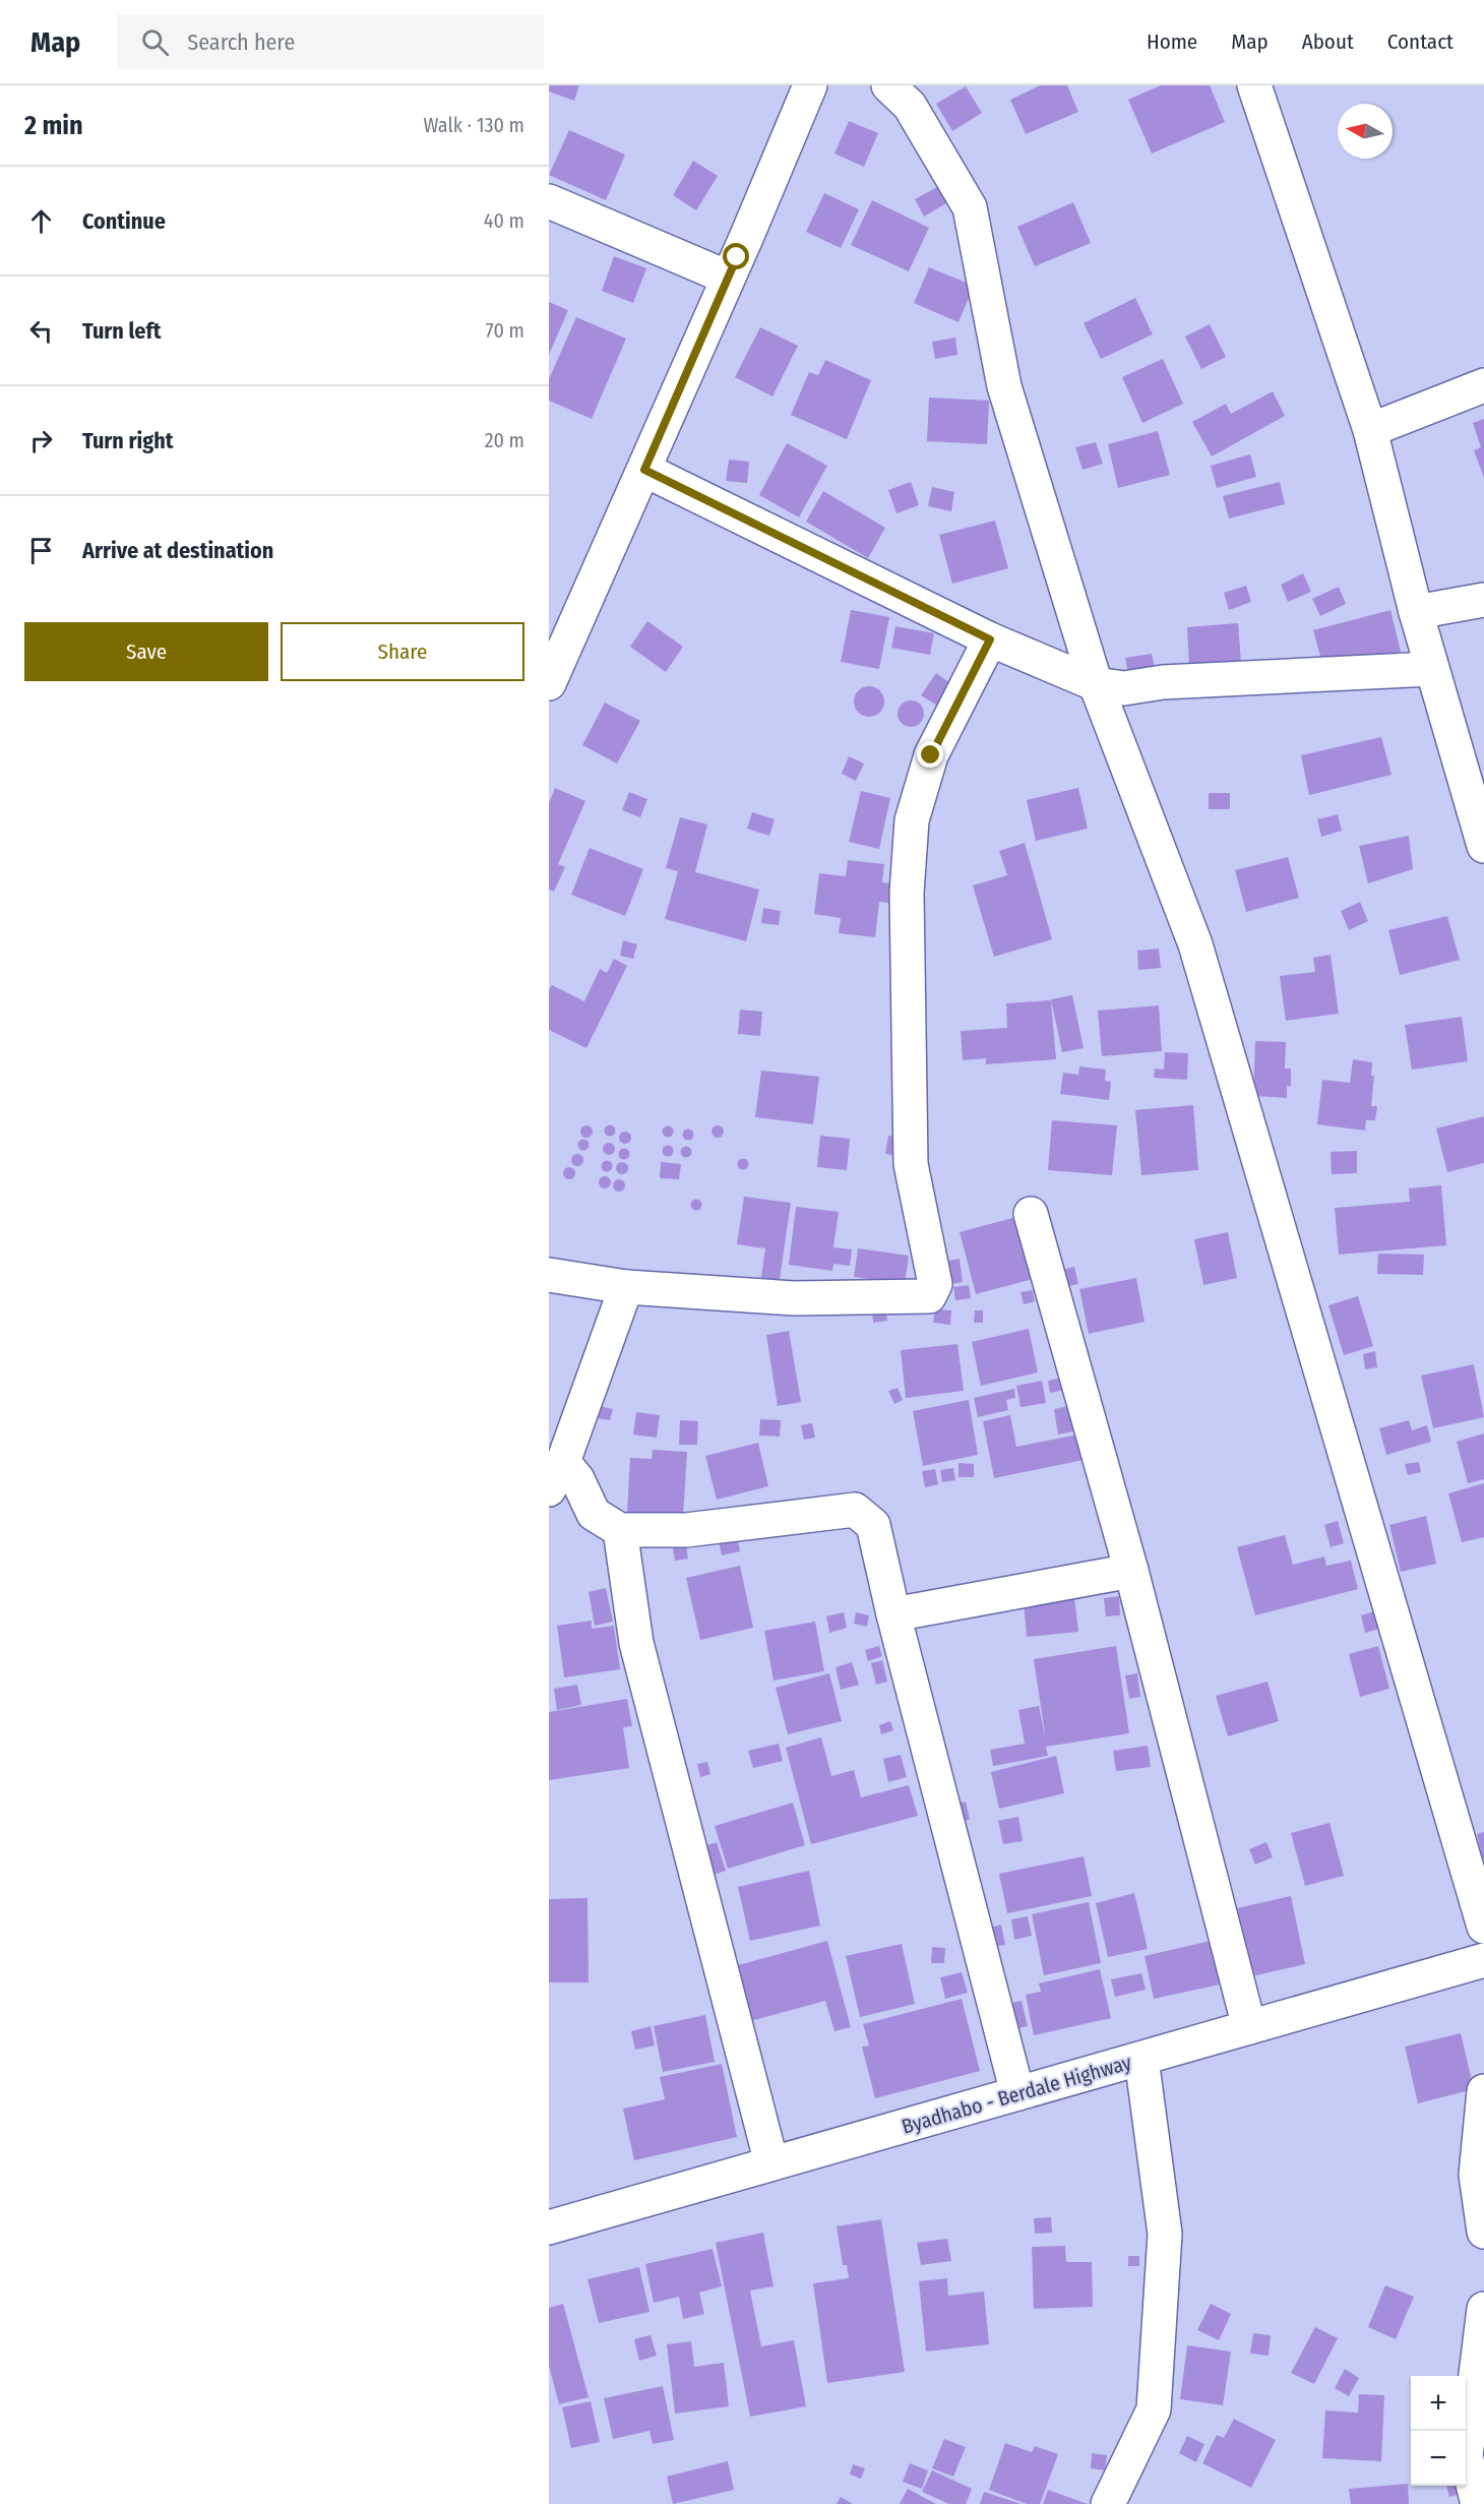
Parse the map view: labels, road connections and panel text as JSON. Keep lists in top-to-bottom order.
{
  "streets": {
    "street": ["Byadhabo - Berdale Highway"]
  },
  "north": "left",
  "page": {
    "header": "Map",
    "search": "Search here",
    "nav": [
      "Home",
      "Map",
      "About",
      "Contact"
    ],
    "heading": ["2 min", "Walk · 130 m"],
    "list": [
      ["Continue", "40 m"],
      ["Turn left", "70 m"],
      ["Turn right", "20 m"],
      "Arrive at destination"
    ],
    "buttons": ["Save", "Share"],
    "map_buttons": ["+", "−"]
  }
}
